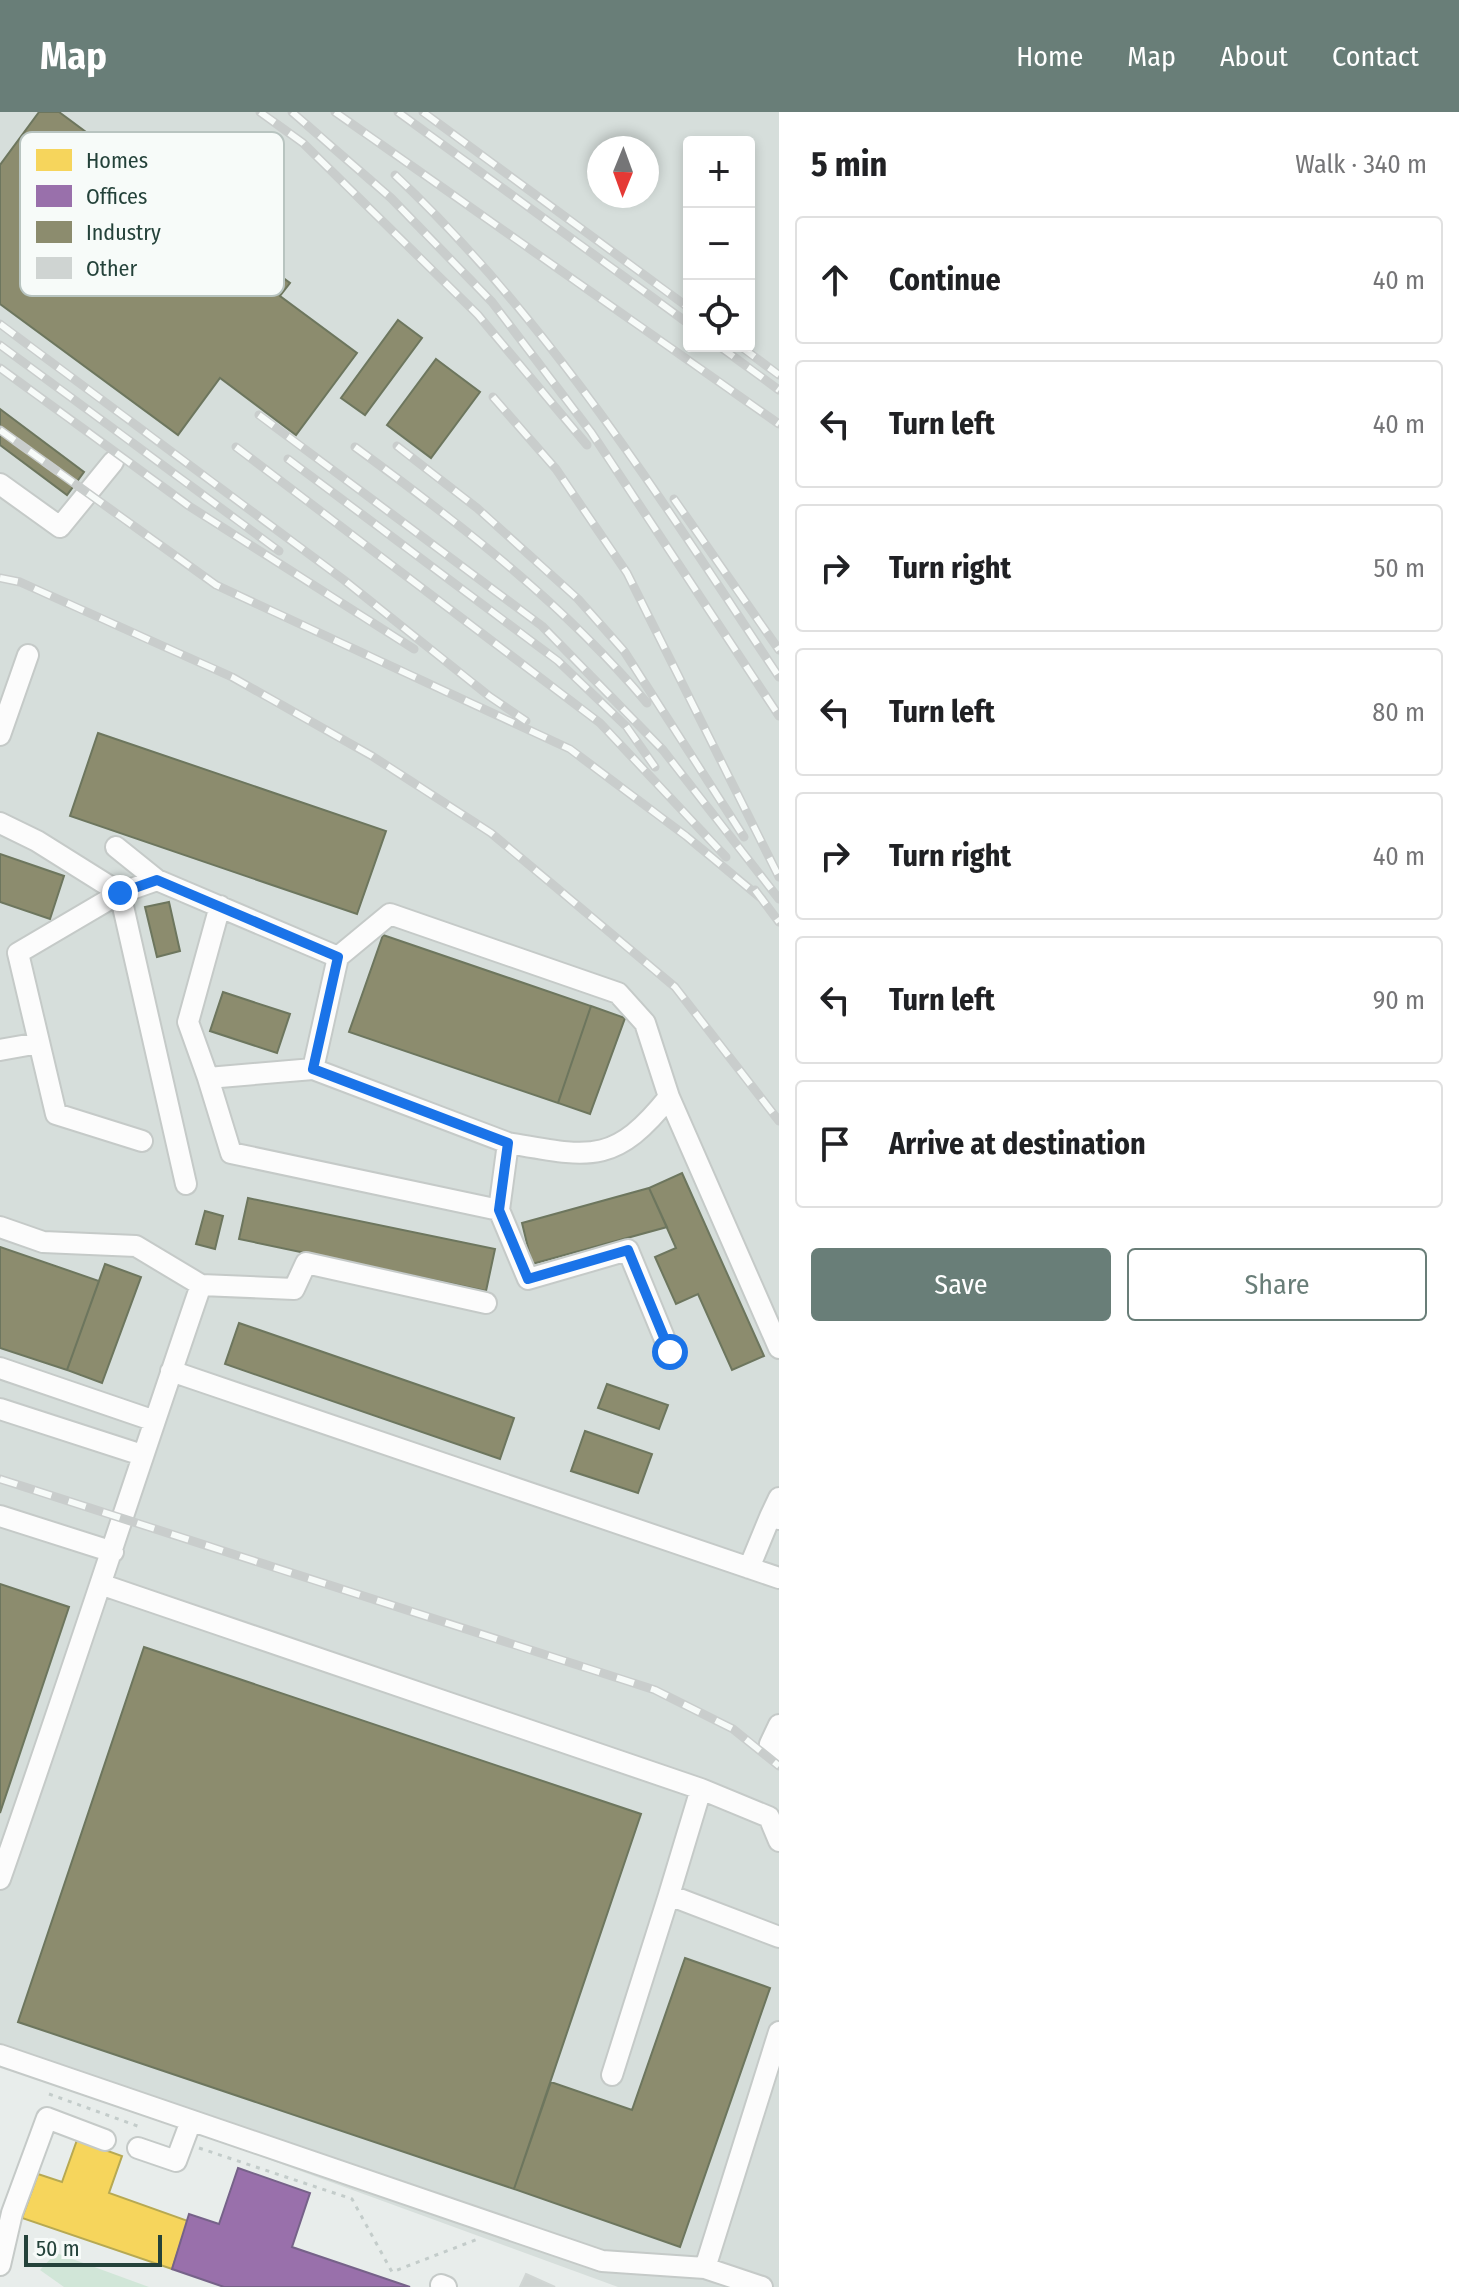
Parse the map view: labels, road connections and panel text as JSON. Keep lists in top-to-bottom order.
{
  "legend": [
    "Homes",
    "Offices",
    "Industry",
    "Other"
  ],
  "scale_bar": "50 m",
  "north": "bottom",
  "page": {
    "header": "Map",
    "nav": [
      "Home",
      "Map",
      "About",
      "Contact"
    ],
    "heading": ["5 min", "Walk · 340 m"],
    "map_buttons": ["+", "−"],
    "list": [
      ["Continue", "40 m"],
      ["Turn left", "40 m"],
      ["Turn right", "50 m"],
      ["Turn left", "80 m"],
      ["Turn right", "40 m"],
      ["Turn left", "90 m"],
      "Arrive at destination"
    ],
    "buttons": ["Save", "Share"],
    "scale": "50 m"
  }
}
